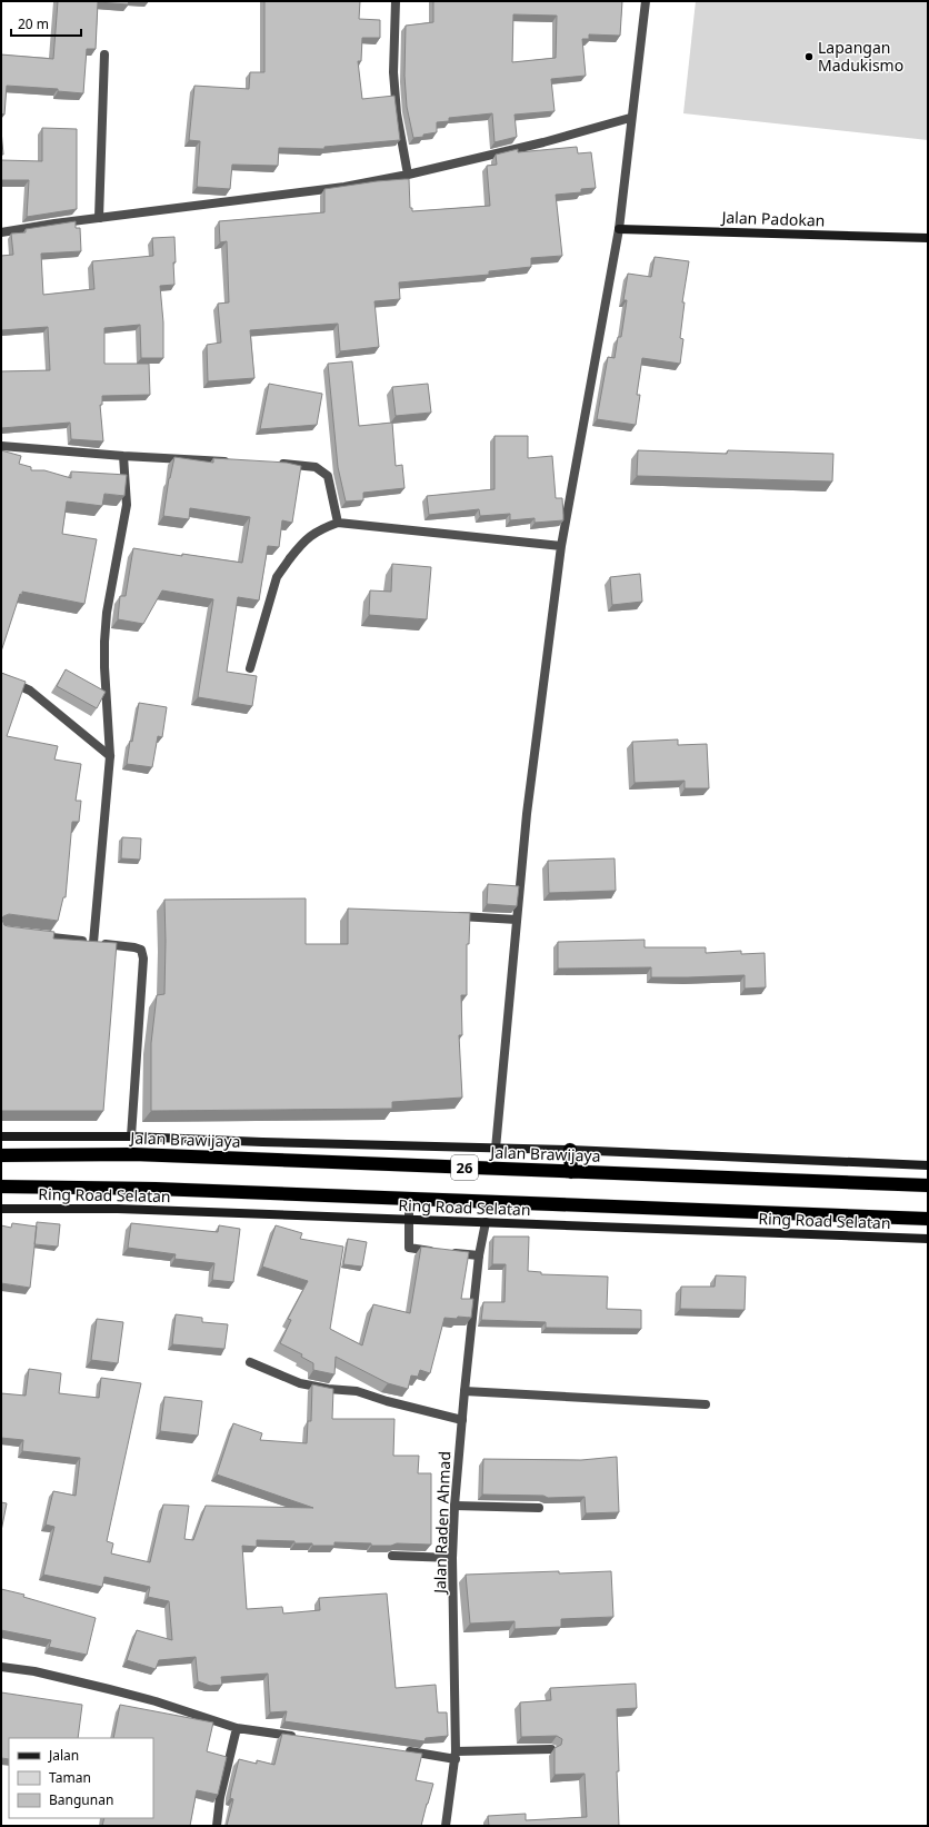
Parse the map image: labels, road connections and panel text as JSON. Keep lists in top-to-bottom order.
{
  "streets": {
    "highway": ["Jalan Brawijaya", "26"],
    "street": ["Jalan Padokan", "Ring Road Selatan", "Jalan Raden Ahmad"]
  },
  "crossings": [
    ["Ring Road Selatan", "Jalan Raden Ahmad"]
  ],
  "places": ["Lapangan Madukismo"],
  "legend": ["Jalan", "Taman", "Bangunan"],
  "scale_bar": "20 m"
}
